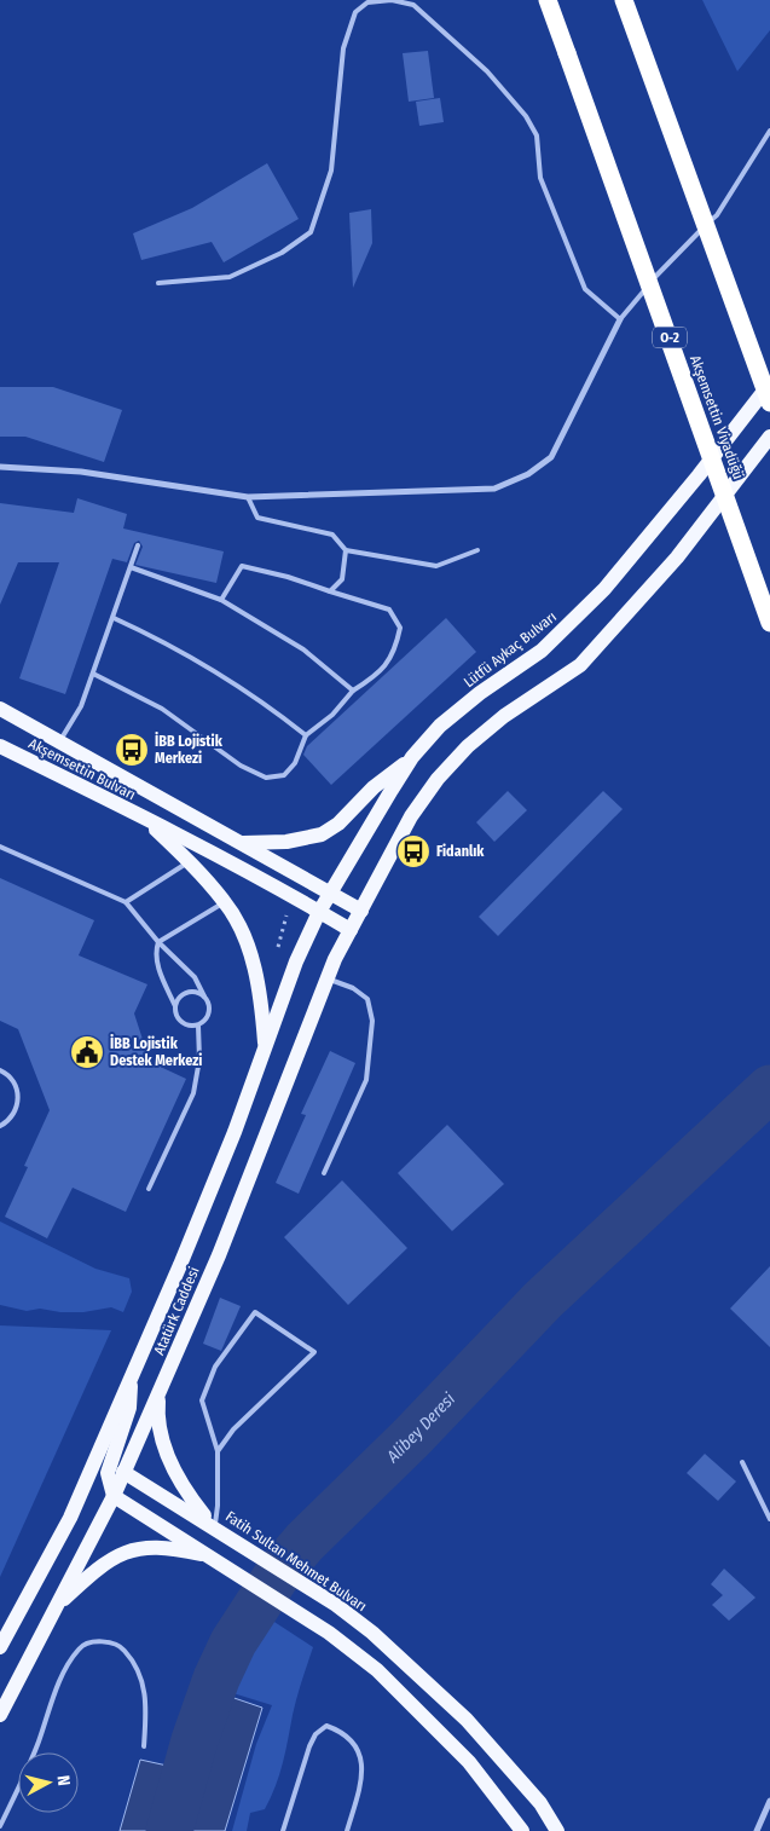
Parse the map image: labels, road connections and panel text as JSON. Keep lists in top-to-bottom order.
{
  "streets": {
    "highway": ["O-2", "Akşemsettin Viyadüğü"],
    "main road": [
      "Lütfü Aykaç Bulvarı",
      "Akşemsettin Bulvarı",
      "Atatürk Caddesi",
      "Fatih Sultan Mehmet Bulvarı"
    ]
  },
  "crossings": [
    ["Lütfü Aykaç Bulvarı", "Akşemsettin Bulvarı"],
    ["Lütfü Aykaç Bulvarı", "Atatürk Caddesi"],
    ["Akşemsettin Bulvarı", "Atatürk Caddesi"],
    ["Atatürk Caddesi", "Fatih Sultan Mehmet Bulvarı"]
  ],
  "water": ["Alibey Deresi"],
  "places": {
    "bus stop": ["İBB Lojistik Merkezi", "Fidanlık"],
    "public building": ["İBB Lojistik Destek Merkezi"]
  },
  "north": "right"
}
